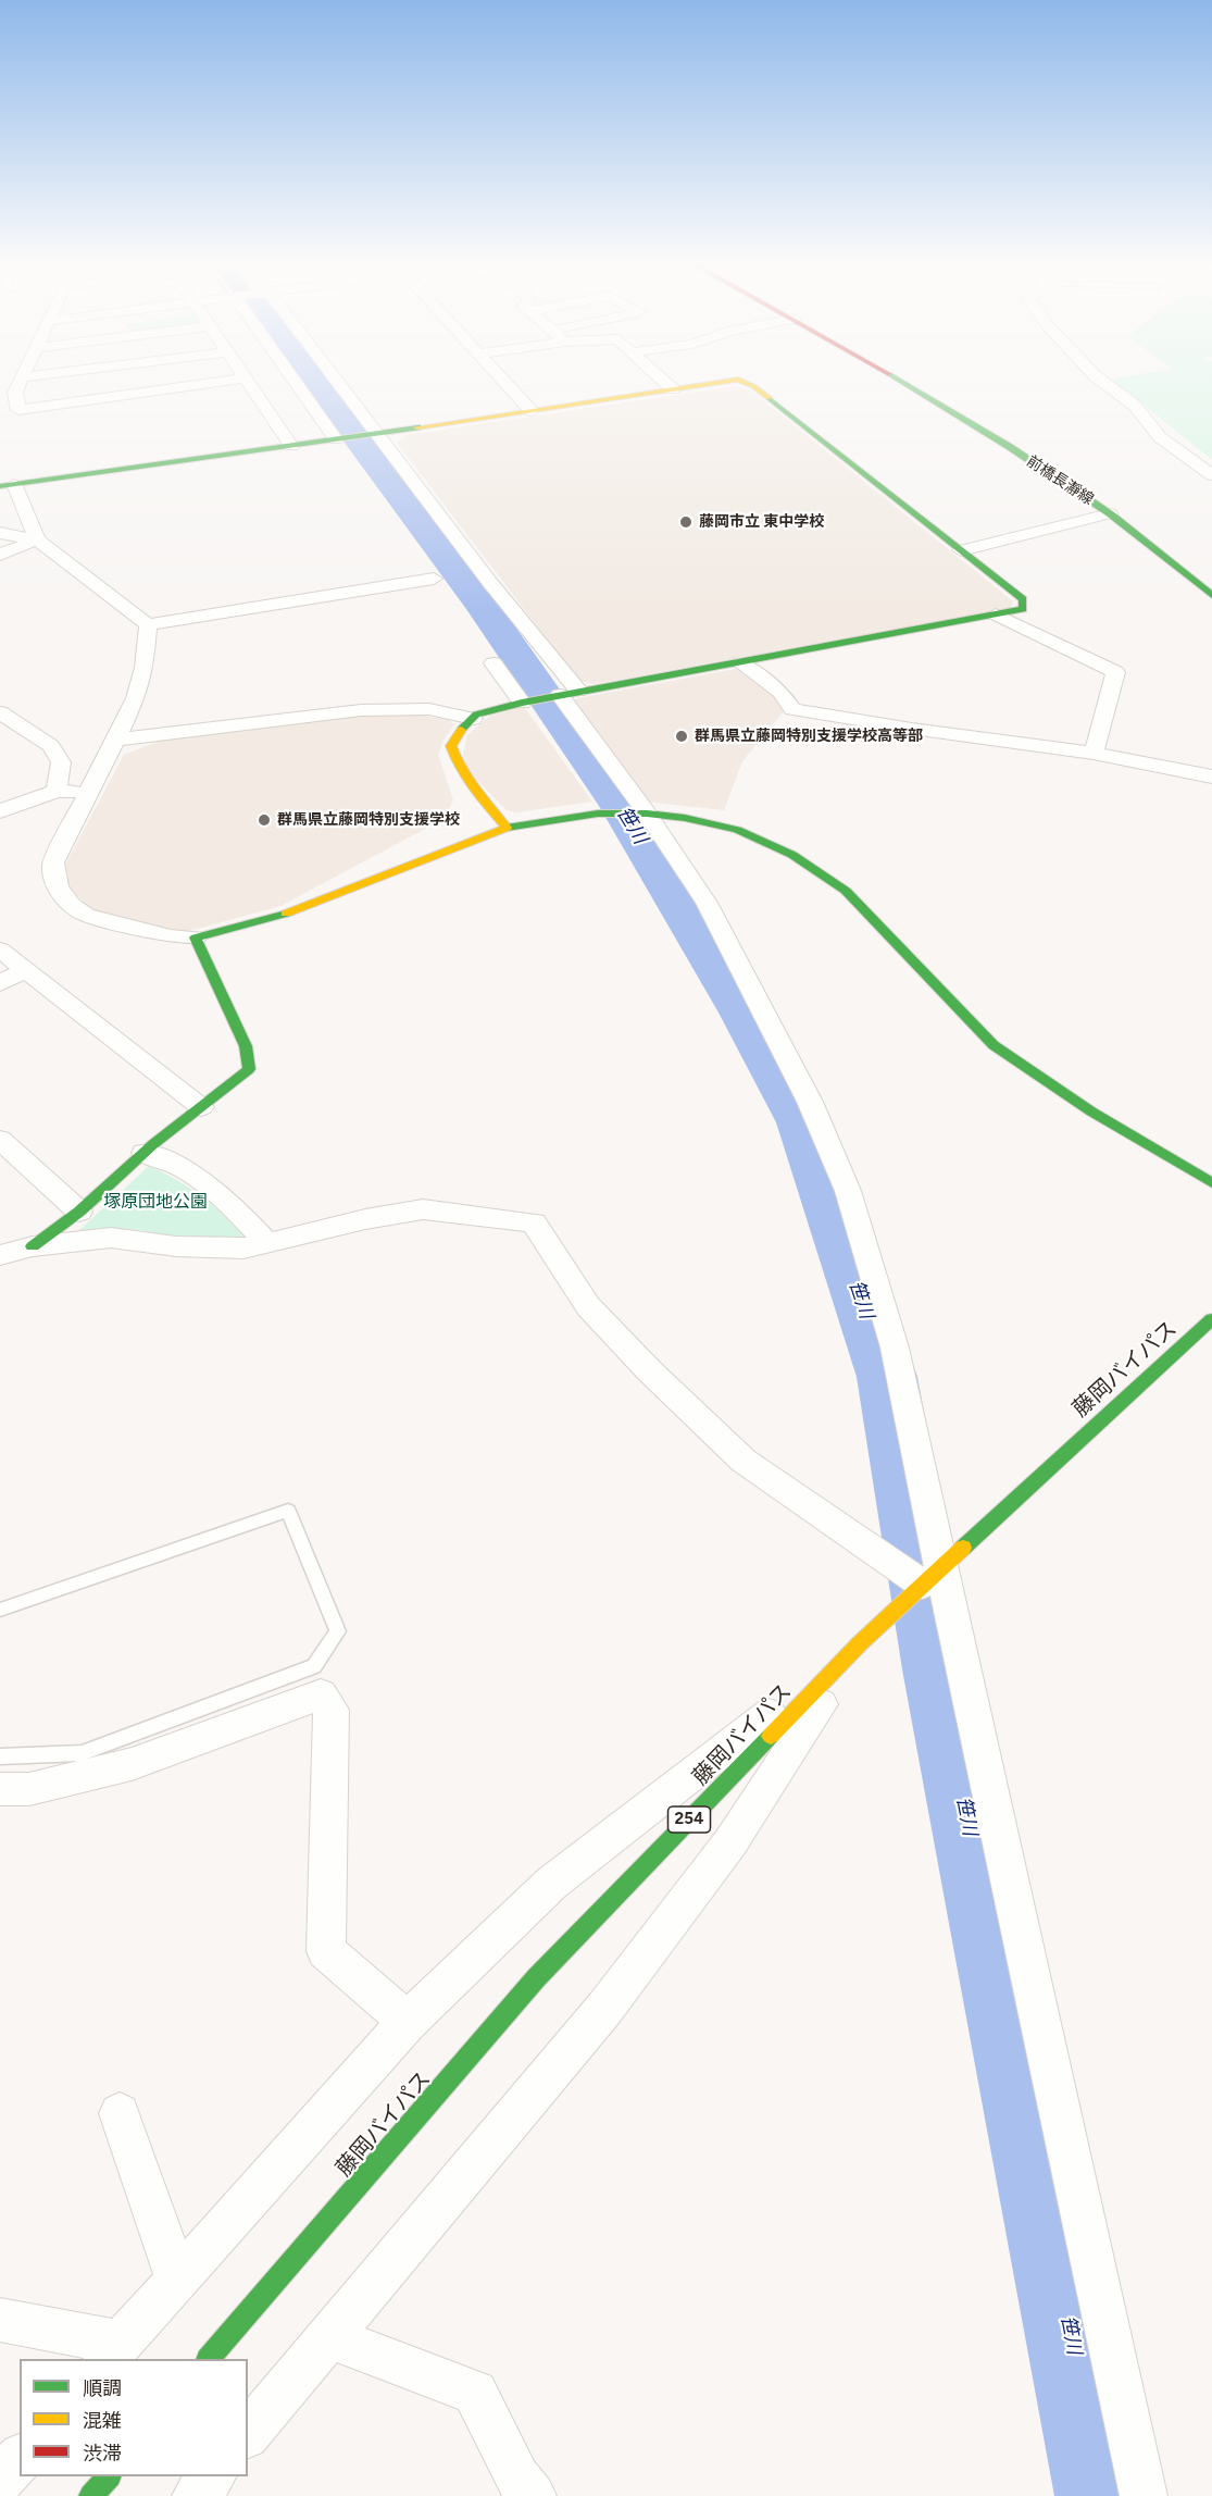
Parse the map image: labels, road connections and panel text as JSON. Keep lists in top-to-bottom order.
{
  "streets": {
    "main road": ["前橋長瀞線", "藤岡バイパス", "254"]
  },
  "water": ["笹川"],
  "parks": ["塚原団地公園"],
  "places": ["藤岡市立 東中学校", "群馬県立藤岡特別支援学校高等部", "群馬県立藤岡特別支援学校"],
  "legend": ["順調", "混雑", "渋滞"]
}
